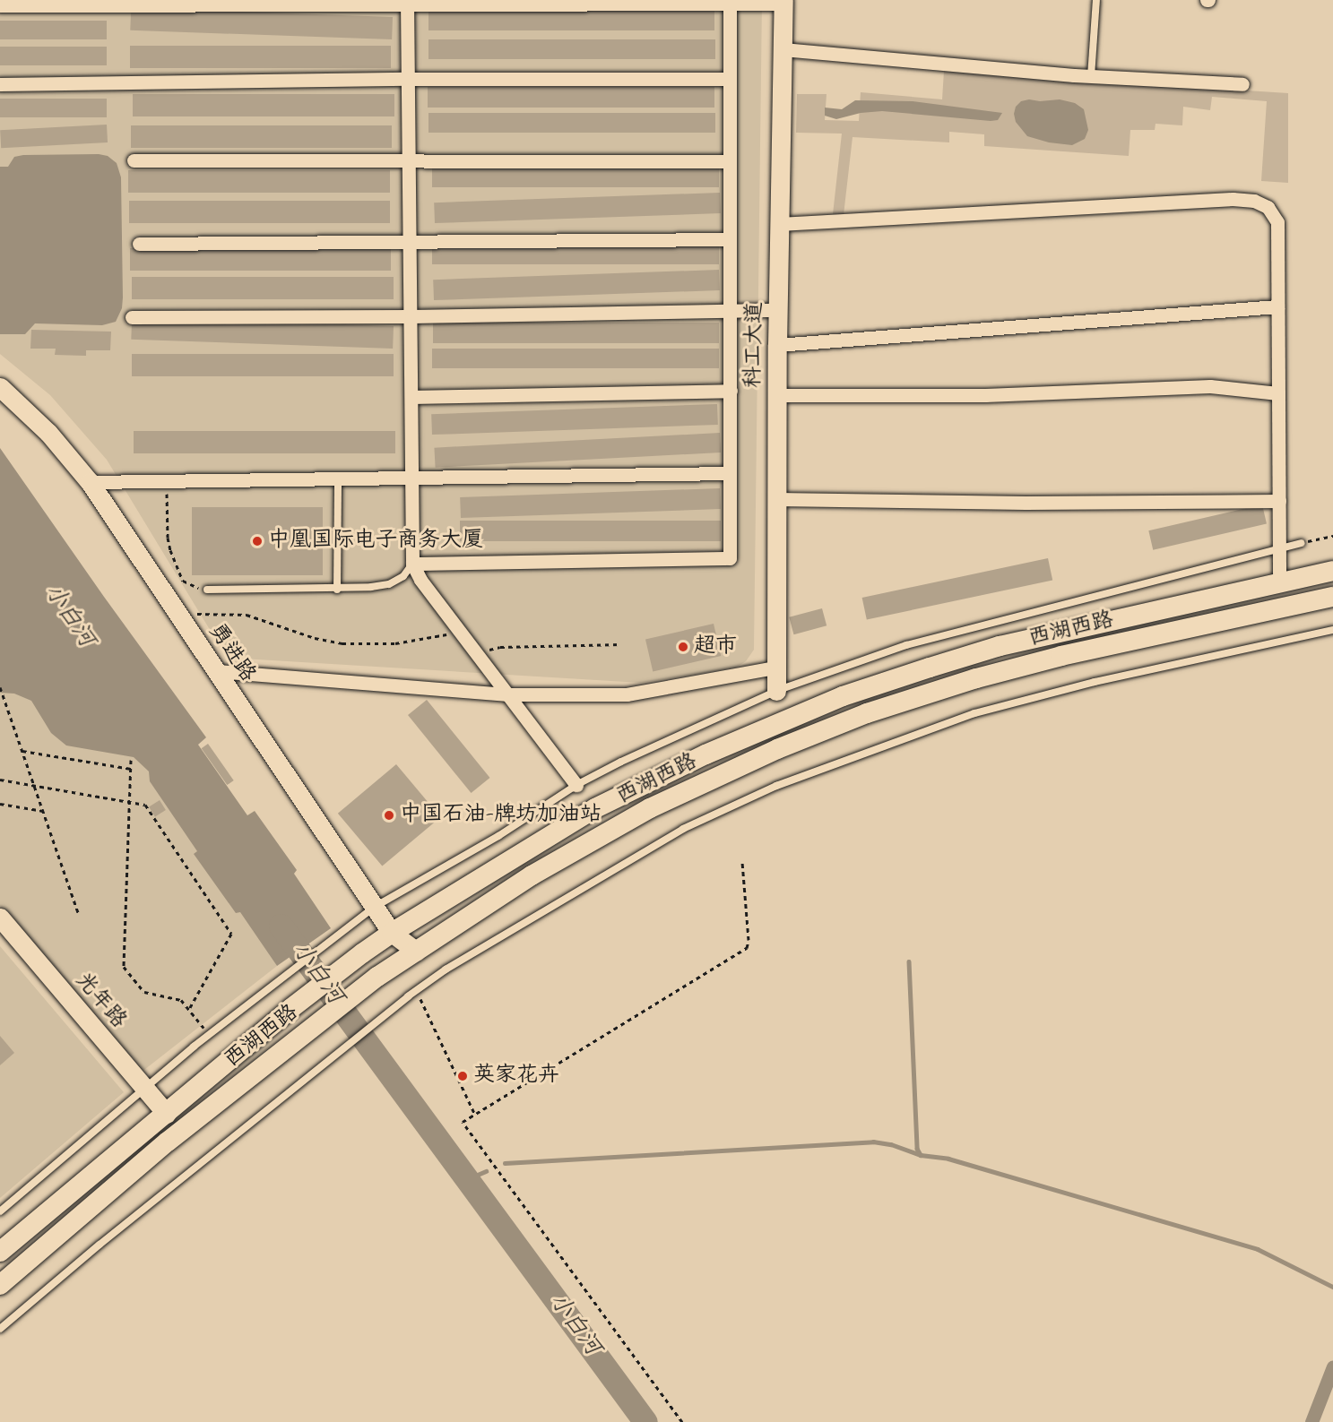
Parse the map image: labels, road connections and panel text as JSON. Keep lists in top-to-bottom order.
{
  "streets": {
    "main road": ["西湖西路"],
    "street": ["科工大道", "勇进路", "光年路"]
  },
  "crossings": [
    ["西湖西路", "勇进路"],
    ["西湖西路", "光年路"]
  ],
  "water": ["小白河"],
  "places": [
    "中凰国际电子商务大厦",
    "超市",
    "中国石油-牌坊加油站",
    "英家花卉"
  ]
}
